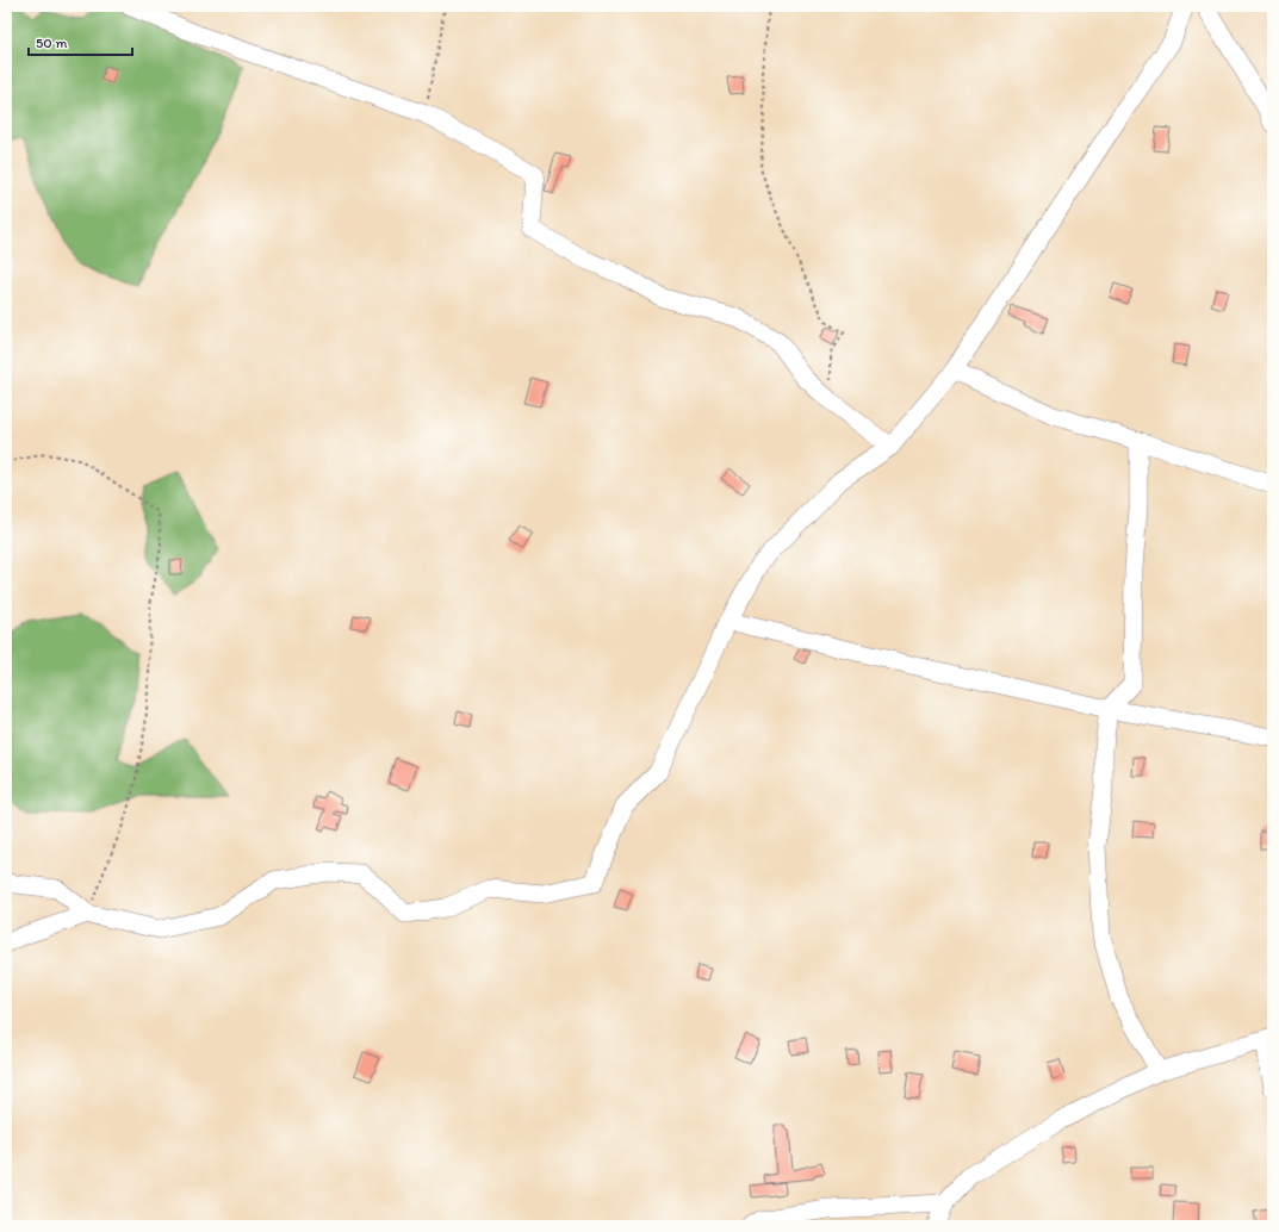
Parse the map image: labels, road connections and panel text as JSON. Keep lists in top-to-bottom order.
{
  "scale_bar": "50 m"
}
